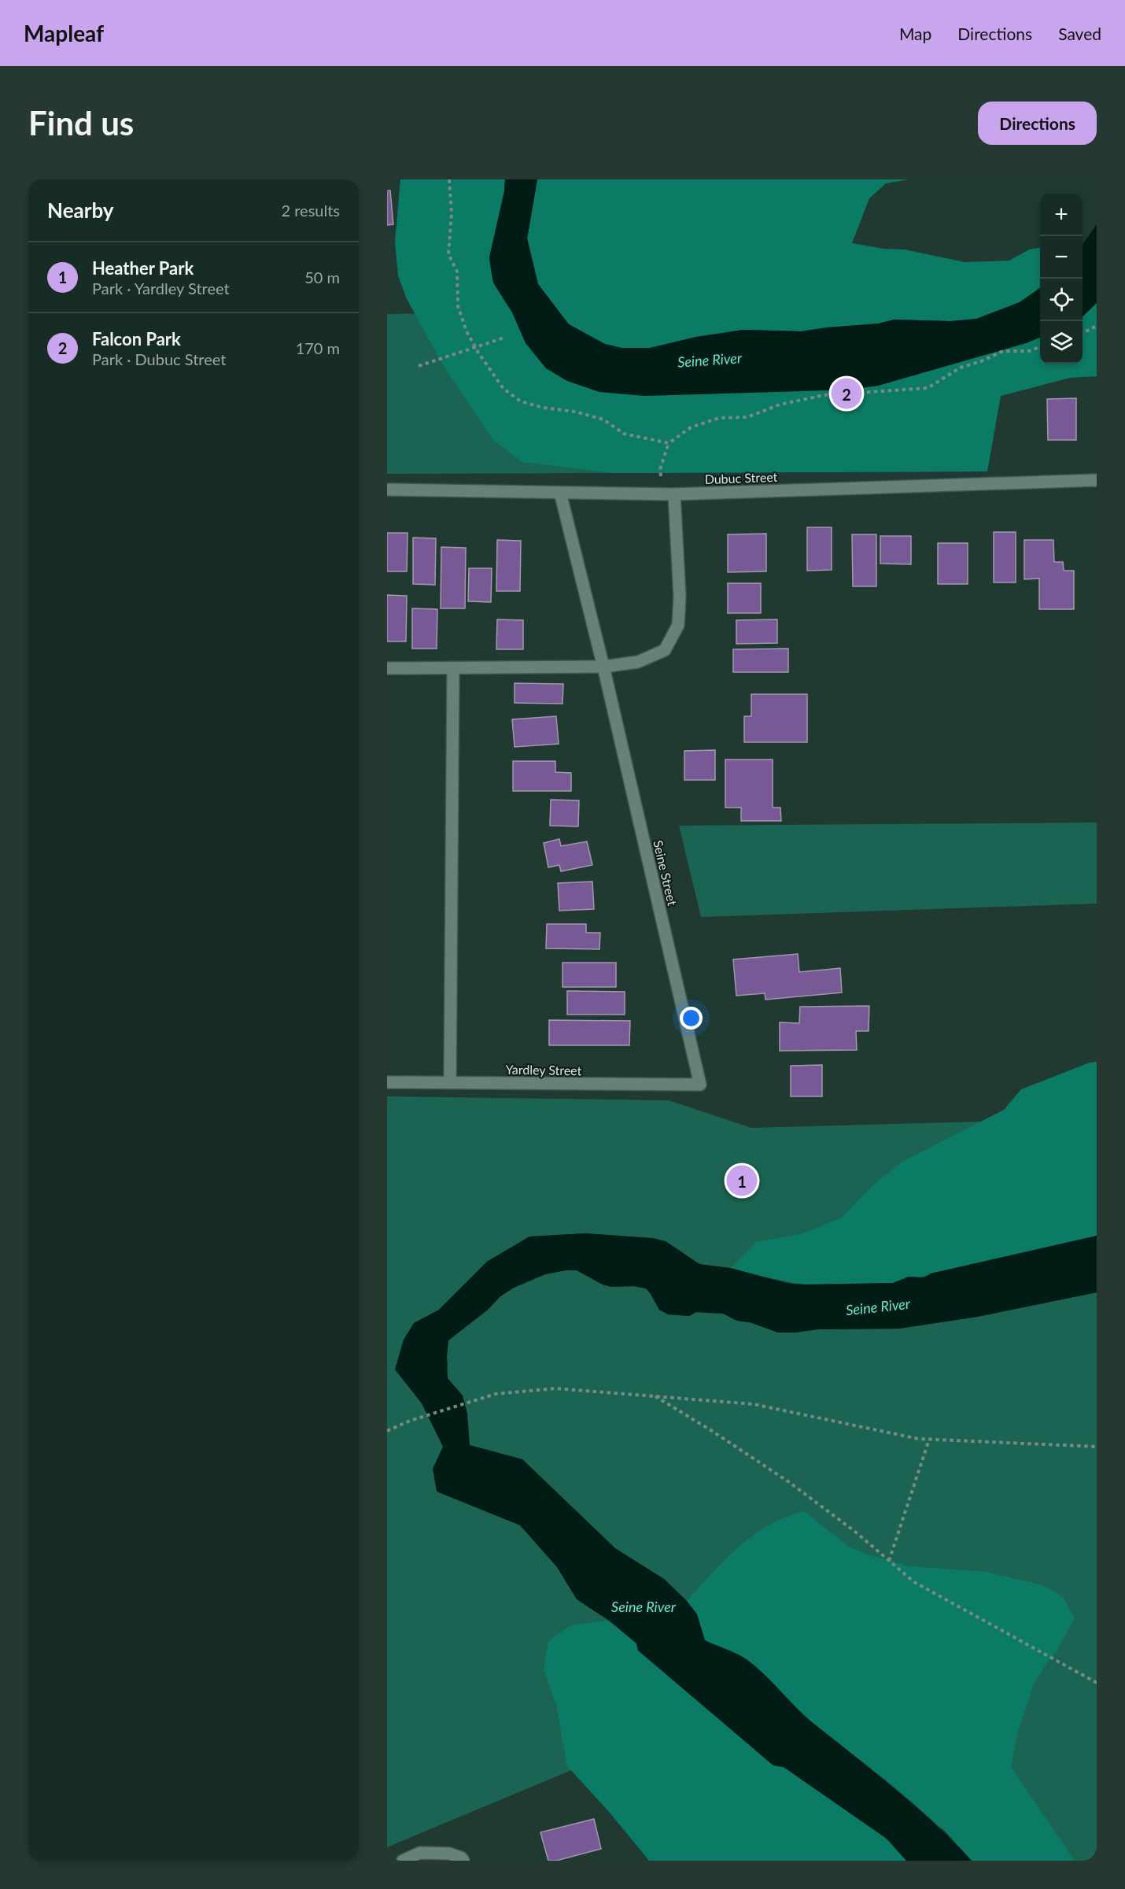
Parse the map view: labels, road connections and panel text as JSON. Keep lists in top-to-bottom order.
{
  "streets": {
    "street": ["Dubuc Street", "Seine Street", "Yardley Street"]
  },
  "crossings": [
    ["Dubuc Street", "Seine Street"],
    ["Seine Street", "Yardley Street"]
  ],
  "water": ["Seine River"],
  "page": {
    "header": "Mapleaf",
    "nav": ["Map", "Directions", "Saved"],
    "buttons": "Directions",
    "title": "Find us",
    "heading": ["Nearby", "2 results"],
    "map_buttons": ["+", "−"],
    "list": [
      {
        "mark": "1",
        "name": "Heather Park",
        "note": "Park · Yardley Street",
        "value": "50 m"
      },
      {
        "mark": "2",
        "name": "Falcon Park",
        "note": "Park · Dubuc Street",
        "value": "170 m"
      }
    ],
    "pins": ["2", "1"]
  }
}
